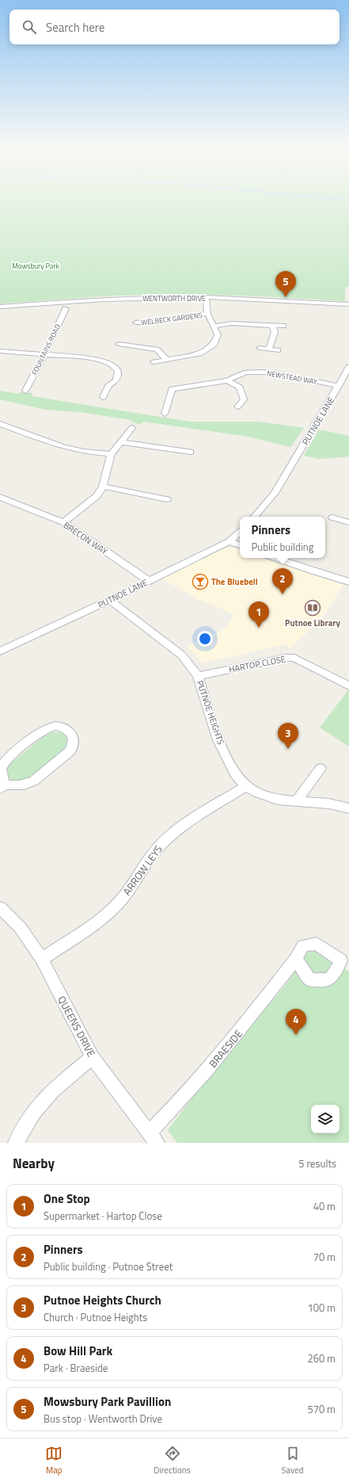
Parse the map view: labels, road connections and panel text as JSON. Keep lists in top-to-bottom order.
{
  "streets": {
    "street": [
      "WENTWORTH DRIVE",
      "WELBECK GARDENS",
      "FOUNTAINS ROAD",
      "NEWSTEAD WAY",
      "PUTNOE LANE",
      "BRECON WAY",
      "HARTOP CLOSE",
      "PUTNOE HEIGHTS",
      "ARROW LEYS",
      "QUEENS DRIVE",
      "BRAESIDE"
    ]
  },
  "crossings": [
    ["NEWSTEAD WAY", "PUTNOE LANE"],
    ["PUTNOE LANE", "BRECON WAY"],
    ["PUTNOE LANE", "PUTNOE HEIGHTS"],
    ["HARTOP CLOSE", "PUTNOE HEIGHTS"],
    ["PUTNOE HEIGHTS", "ARROW LEYS"],
    ["ARROW LEYS", "QUEENS DRIVE"],
    ["QUEENS DRIVE", "BRAESIDE"]
  ],
  "parks": ["Mowsbury Park"],
  "places": {
    "bar": ["The Bluebell"],
    "library": ["Putnoe Library"]
  },
  "page": {
    "search": "Search here",
    "pins": [
      "5",
      "2",
      "1",
      "3",
      "4"
    ],
    "popup": ["Pinners", "Public building"],
    "heading": ["Nearby", "5 results"],
    "list": [
      {
        "mark": "1",
        "name": "One Stop",
        "note": "Supermarket · Hartop Close",
        "value": "40 m"
      },
      {
        "mark": "2",
        "name": "Pinners",
        "note": "Public building · Putnoe Street",
        "value": "70 m"
      },
      {
        "mark": "3",
        "name": "Putnoe Heights Church",
        "note": "Church · Putnoe Heights",
        "value": "100 m"
      },
      {
        "mark": "4",
        "name": "Bow Hill Park",
        "note": "Park · Braeside",
        "value": "260 m"
      },
      {
        "mark": "5",
        "name": "Mowsbury Park Pavillion",
        "note": "Bus stop · Wentworth Drive",
        "value": "570 m"
      }
    ],
    "nav": ["Map", "Directions", "Saved"]
  }
}
